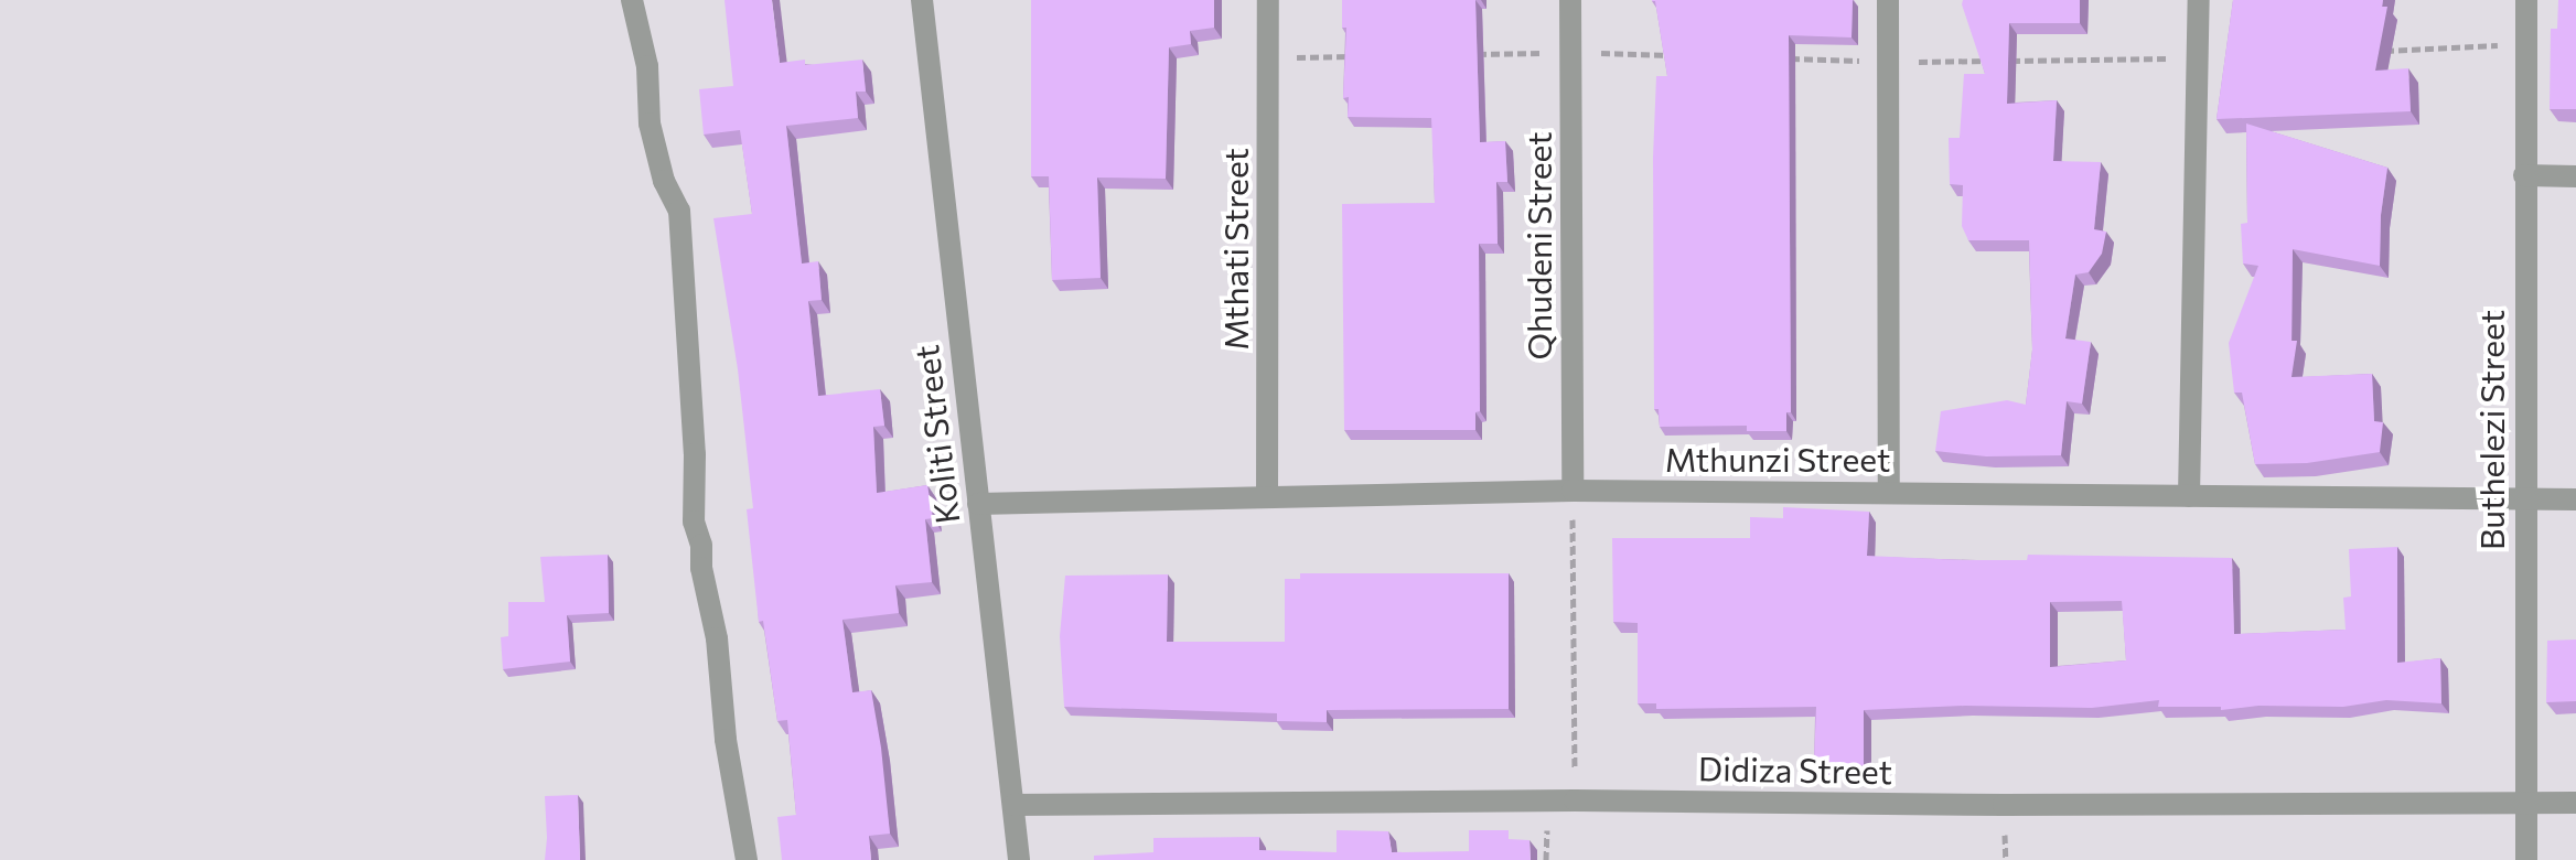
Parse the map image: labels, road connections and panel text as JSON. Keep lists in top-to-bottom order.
{
  "streets": {
    "street": [
      "Qhudeni Street",
      "Mthati Street",
      "Buthelezi Street",
      "Koliti Street",
      "Mthunzi Street",
      "Didiza Street"
    ]
  },
  "crossings": [
    ["Qhudeni Street", "Mthunzi Street"],
    ["Mthati Street", "Mthunzi Street"],
    ["Buthelezi Street", "Mthunzi Street"],
    ["Buthelezi Street", "Didiza Street"],
    ["Koliti Street", "Mthunzi Street"],
    ["Koliti Street", "Didiza Street"]
  ]
}
